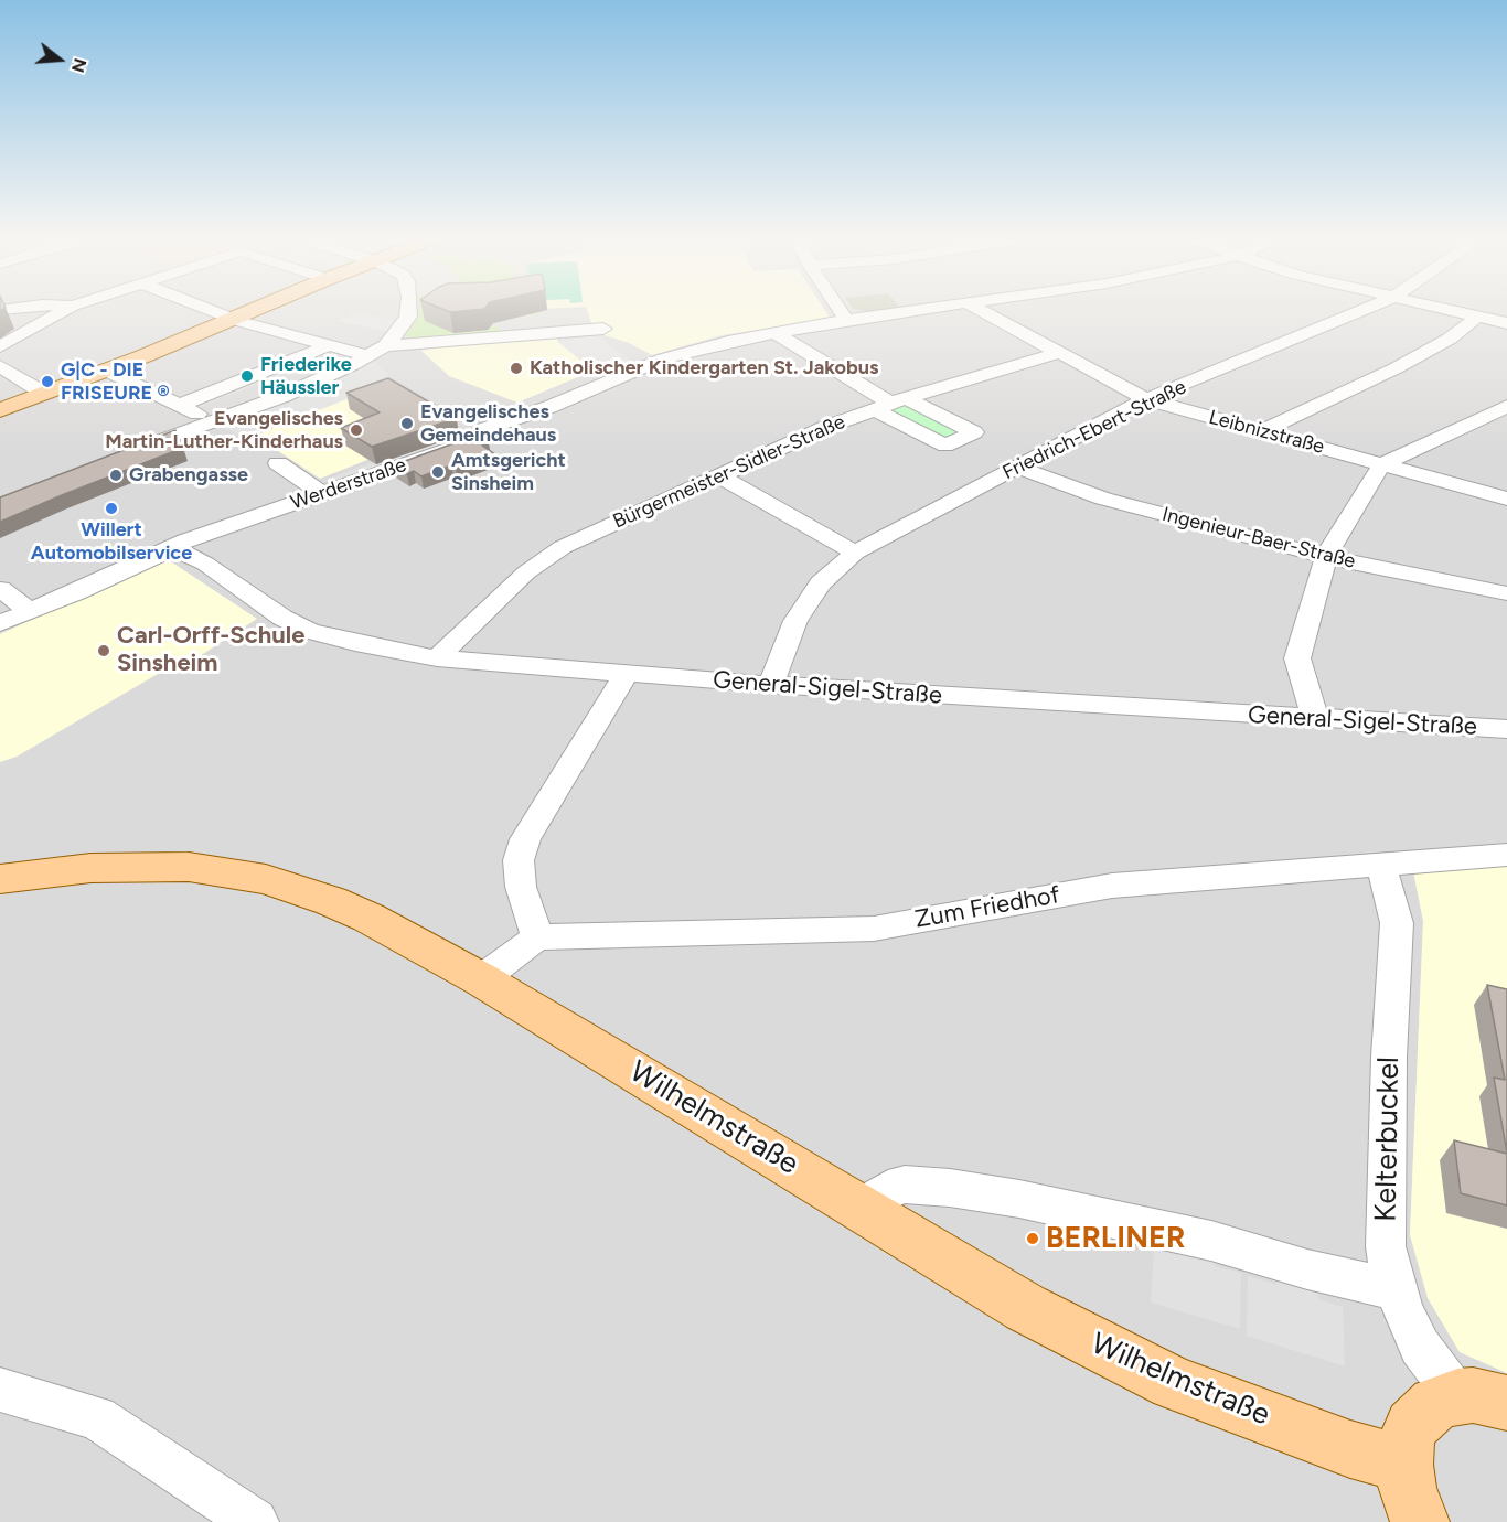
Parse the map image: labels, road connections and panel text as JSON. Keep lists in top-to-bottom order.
{
  "streets": {
    "main road": ["Wilhelmstraße"],
    "street": [
      "Friedrich-Ebert-Straße",
      "Leibnizstraße",
      "Bürgermeister-Sidler-Straße",
      "Werderstraße",
      "Ingenieur-Baer-Straße",
      "General-Sigel-Straße",
      "Zum Friedhof",
      "Kelterbuckel"
    ]
  },
  "crossings": [
    ["Friedrich-Ebert-Straße", "Leibnizstraße"],
    ["Friedrich-Ebert-Straße", "Ingenieur-Baer-Straße"],
    ["Friedrich-Ebert-Straße", "General-Sigel-Straße"],
    ["Leibnizstraße", "Bürgermeister-Sidler-Straße"],
    ["Bürgermeister-Sidler-Straße", "General-Sigel-Straße"],
    ["Werderstraße", "General-Sigel-Straße"],
    ["Zum Friedhof", "Kelterbuckel"]
  ],
  "places": [
    "Katholischer Kindergarten St. Jakobus",
    "Friederike Häussler",
    "G|C - DIE FRISEURE ®",
    "Evangelisches Gemeindehaus",
    "Evangelisches Martin-Luther-Kinderhaus",
    "Amtsgericht Sinsheim",
    "Grabengasse",
    "Willert Automobilservice",
    "Carl-Orff-Schule Sinsheim",
    "BERLINER"
  ],
  "north": "right"
}
